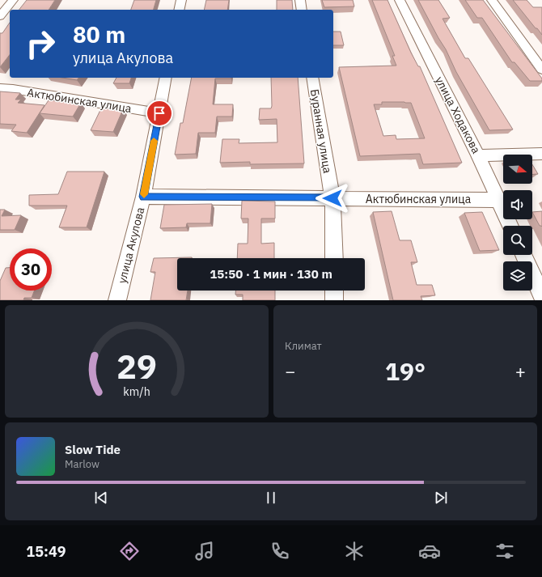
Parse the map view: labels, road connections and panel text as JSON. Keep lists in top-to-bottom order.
{
  "streets": {
    "street": [
      "Актюбинская улица",
      "улица Ходакова",
      "Буранная улица",
      "улица Акулова"
    ]
  },
  "crossings": [
    ["Актюбинская улица", "улица Ходакова"],
    ["Актюбинская улица", "Буранная улица"],
    ["Актюбинская улица", "улица Акулова"]
  ],
  "north": "right",
  "page": {
    "turn": ["80 m", "улица Акулова"],
    "limit": "30",
    "trip": "15:50 · 1 мин · 130 m",
    "tile": "Климат",
    "heat": ["−", "19°", "+"],
    "song": ["Slow Tide", "Marlow"],
    "tabs": "15:49",
    "gauge": ["29", "km/h"]
  }
}
